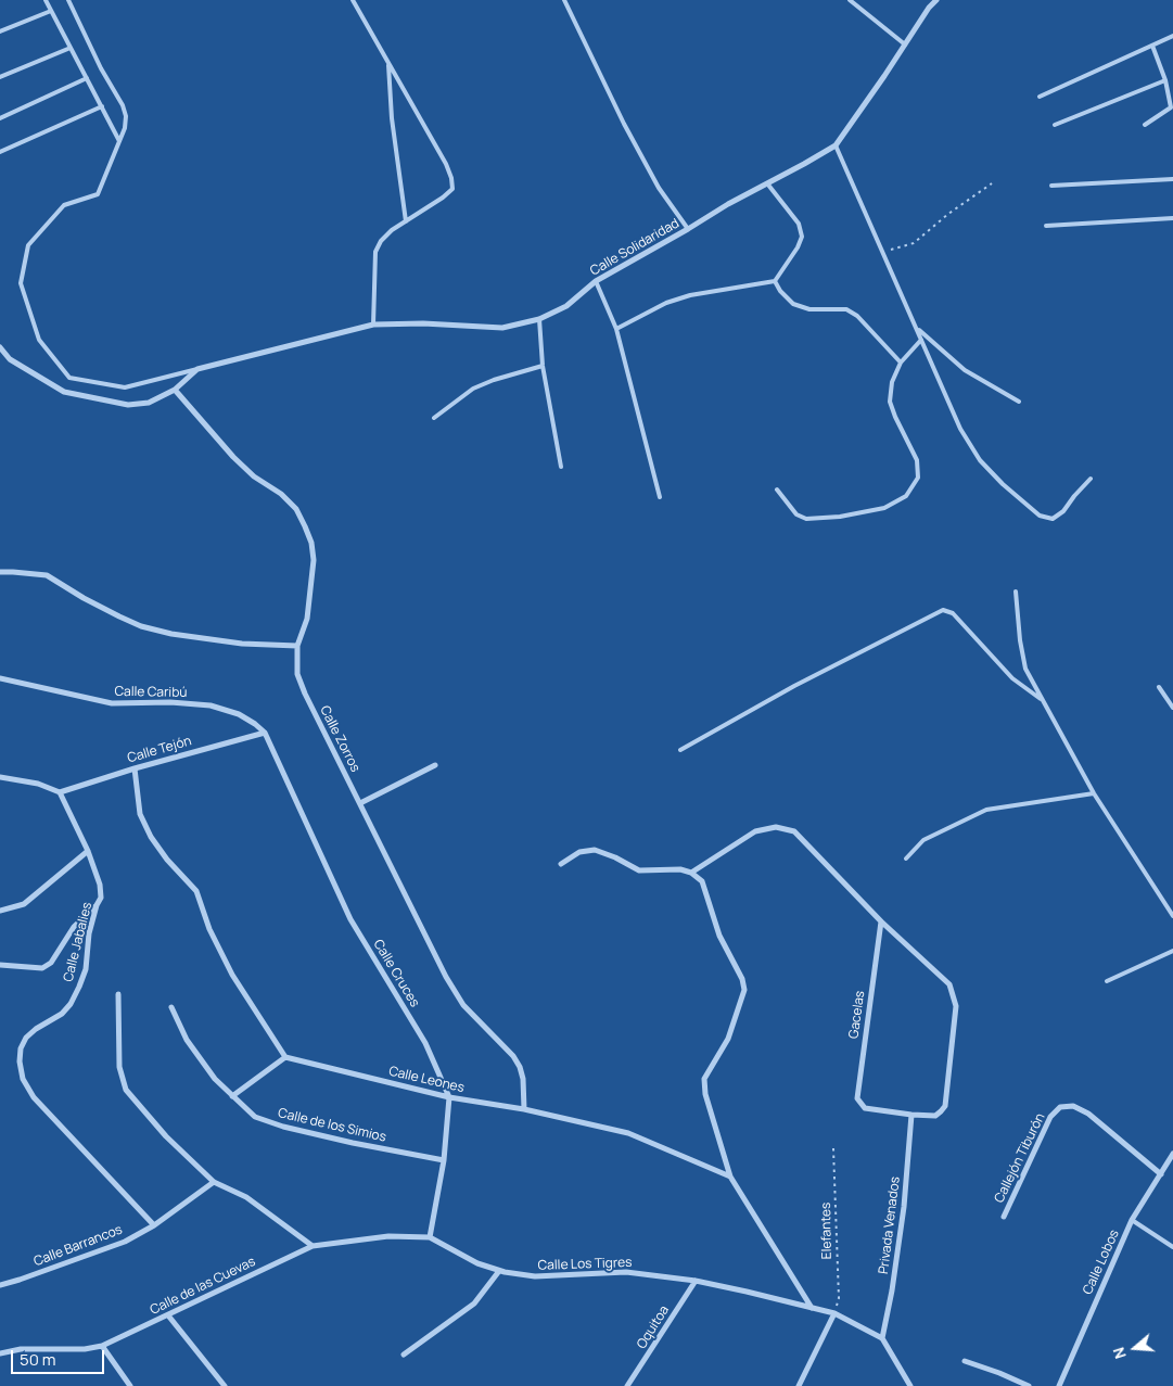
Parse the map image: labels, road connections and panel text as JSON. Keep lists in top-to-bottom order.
{
  "streets": {
    "street": [
      "Calle Solidaridad",
      "Calle Caribú",
      "Calle Zorros",
      "Calle Tejón",
      "Calle Jabalies",
      "Calle Cruces",
      "Gacelas",
      "Calle Leones",
      "Calle de los Simios",
      "Callejón Tiburón",
      "Privada Venados",
      "Calle Barrancos",
      "Calle Lobos",
      "Calle Los Tigres",
      "Calle de las Cuevas",
      "Oquitoa"
    ],
    "path": ["Elefantes"]
  },
  "crossings": [
    ["Calle Caribú", "Calle Tejón"],
    ["Calle Caribú", "Calle Cruces"],
    ["Calle Zorros", "Calle Leones"],
    ["Calle Tejón", "Calle Jabalies"],
    ["Calle Tejón", "Calle Cruces"],
    ["Calle Jabalies", "Calle Barrancos"],
    ["Calle Cruces", "Calle Leones"],
    ["Calle Cruces", "Calle de los Simios"],
    ["Calle Cruces", "Calle Los Tigres"],
    ["Gacelas", "Privada Venados"],
    ["Callejón Tiburón", "Calle Lobos"],
    ["Privada Venados", "Calle Los Tigres"],
    ["Elefantes", "Calle Los Tigres"],
    ["Calle Los Tigres", "Calle de las Cuevas"],
    ["Calle Los Tigres", "Oquitoa"]
  ],
  "scale_bar": "50 m",
  "north": "left"
}
